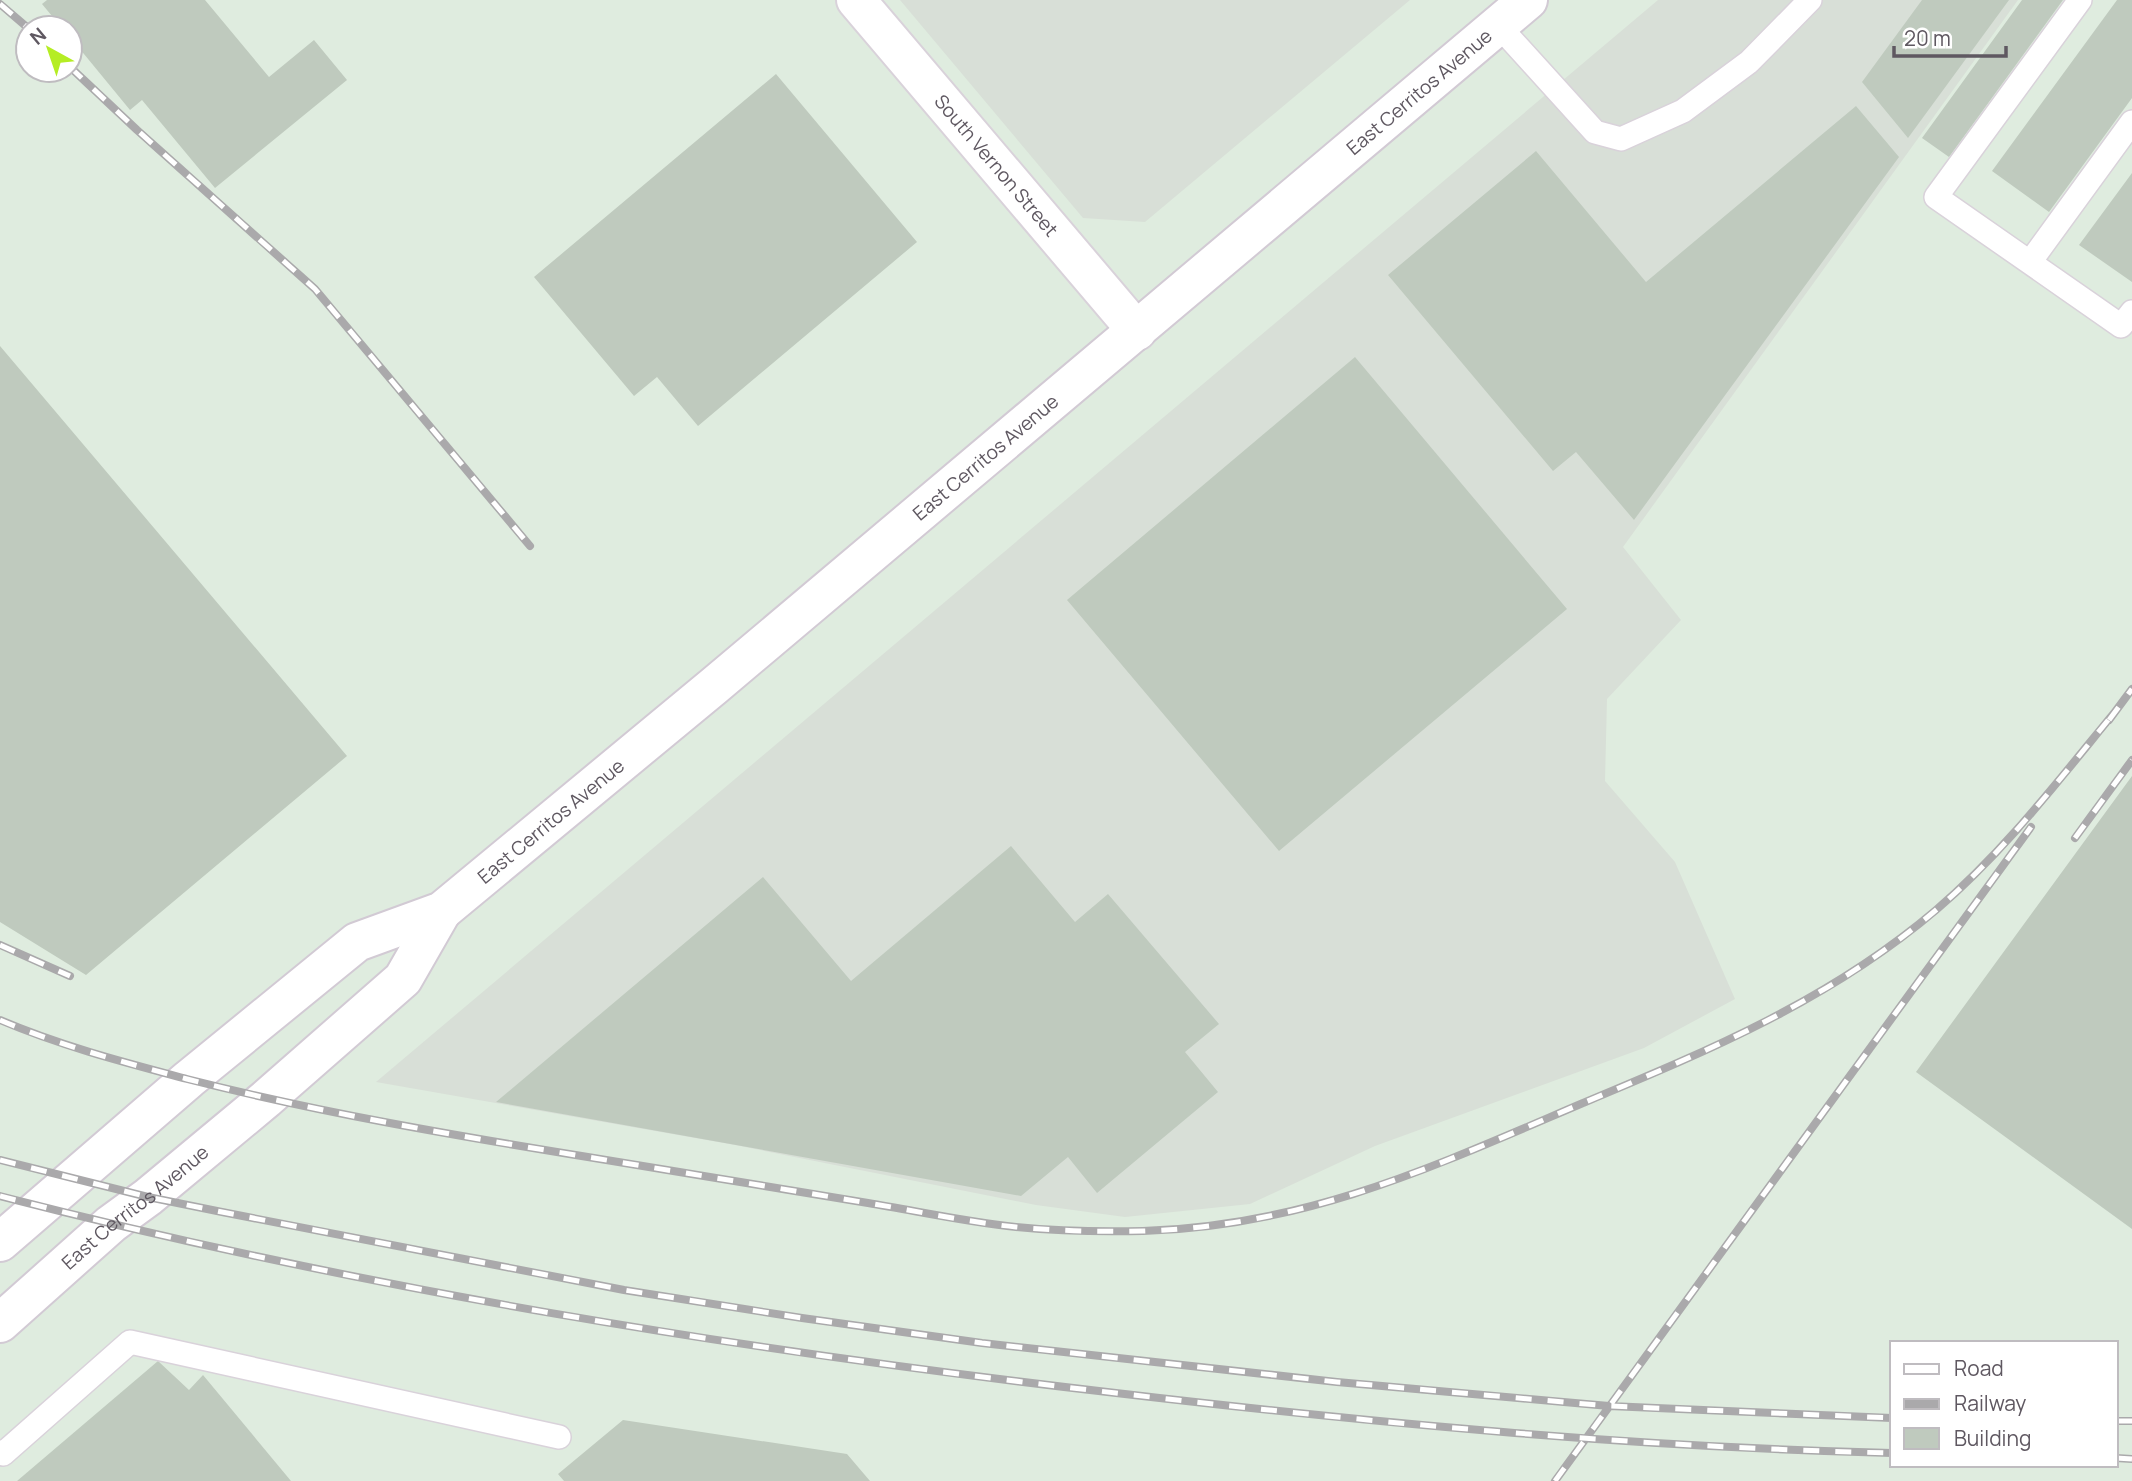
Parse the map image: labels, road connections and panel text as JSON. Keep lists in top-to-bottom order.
{
  "streets": {
    "main road": ["East Cerritos Avenue", "South Vernon Street"]
  },
  "crossings": [
    ["East Cerritos Avenue", "South Vernon Street"]
  ],
  "legend": ["Road", "Railway", "Building"],
  "scale_bar": "20 m",
  "north": "top left"
}
